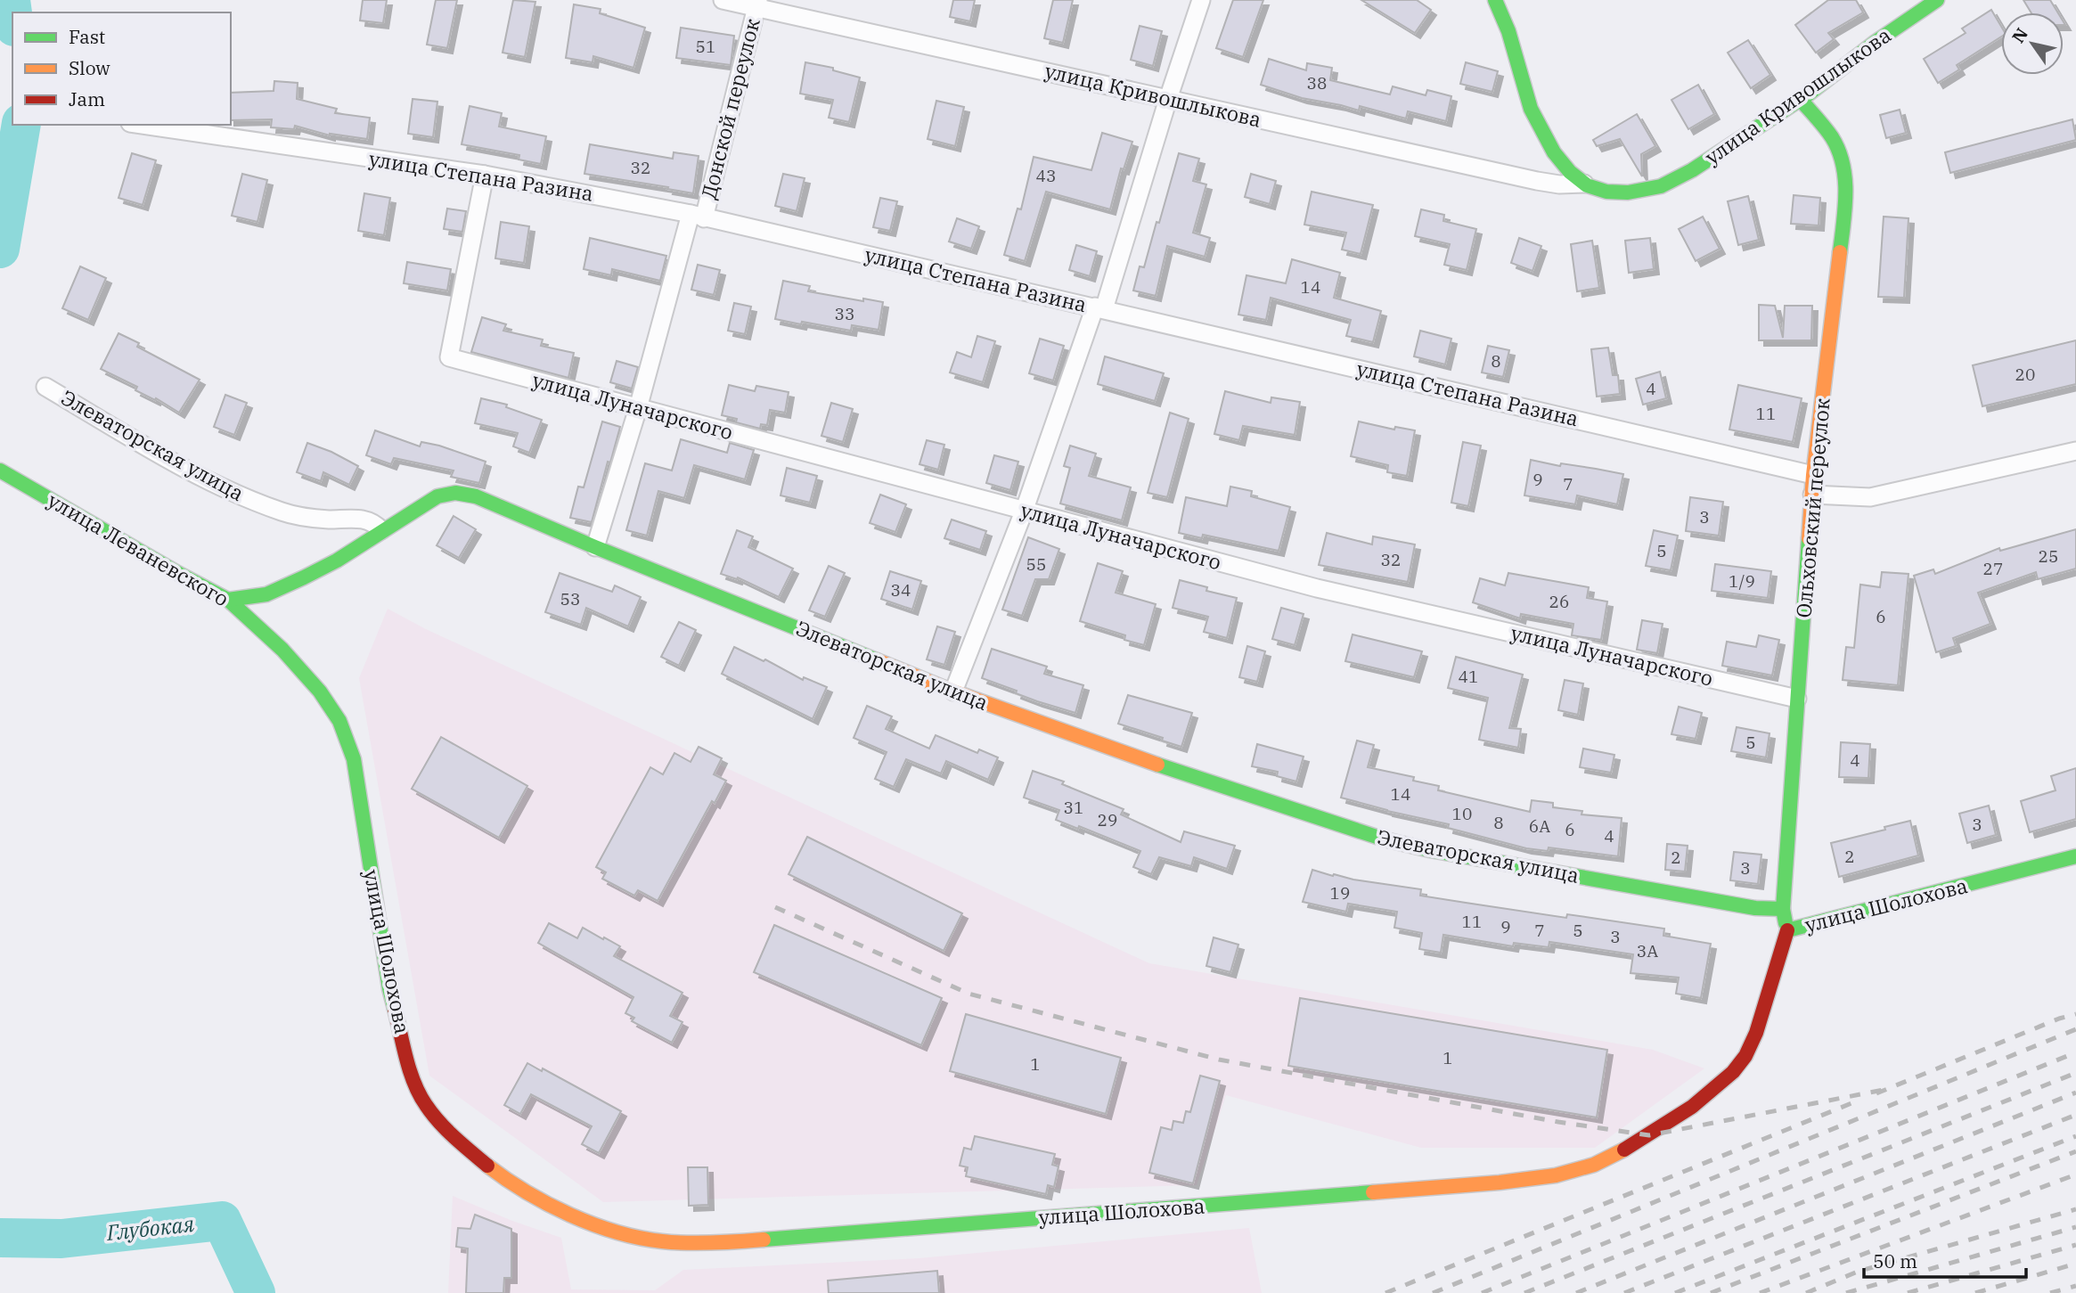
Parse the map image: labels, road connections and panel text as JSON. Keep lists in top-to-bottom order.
{
  "streets": {
    "street": [
      "улица Кривошлыкова",
      "Донской переулок",
      "улица Степана Разина",
      "улица Луначарского",
      "Элеваторская улица",
      "Ольховский переулок",
      "улица Леваневского",
      "улица Шолохова"
    ]
  },
  "crossings": [
    ["улица Кривошлыкова", "Донской переулок"],
    ["улица Кривошлыкова", "Ольховский переулок"],
    ["Донской переулок", "улица Степана Разина"],
    ["Донской переулок", "улица Луначарского"],
    ["Донской переулок", "Элеваторская улица"],
    ["улица Степана Разина", "улица Луначарского"],
    ["улица Степана Разина", "Ольховский переулок"],
    ["улица Луначарского", "Ольховский переулок"],
    ["Элеваторская улица", "Ольховский переулок"],
    ["Ольховский переулок", "улица Шолохова"],
    ["улица Леваневского", "улица Шолохова"]
  ],
  "water": ["Глубокая"],
  "house_numbers": [
    "51",
    "38",
    "32",
    "43",
    "14",
    "33",
    "8",
    "20",
    "4",
    "11",
    "9",
    "7",
    "3",
    "5",
    "25",
    "32",
    "55",
    "27",
    "1/9",
    "34",
    "53",
    "26",
    "6",
    "41",
    "5",
    "4",
    "14",
    "31",
    "10",
    "29",
    "8",
    "3",
    "6А",
    "6",
    "4",
    "2",
    "2",
    "3",
    "19",
    "11",
    "9",
    "7",
    "5",
    "3",
    "3А",
    "1",
    "1"
  ],
  "legend": ["Fast", "Slow", "Jam"],
  "scale_bar": "50 m",
  "north": "top left"
}
